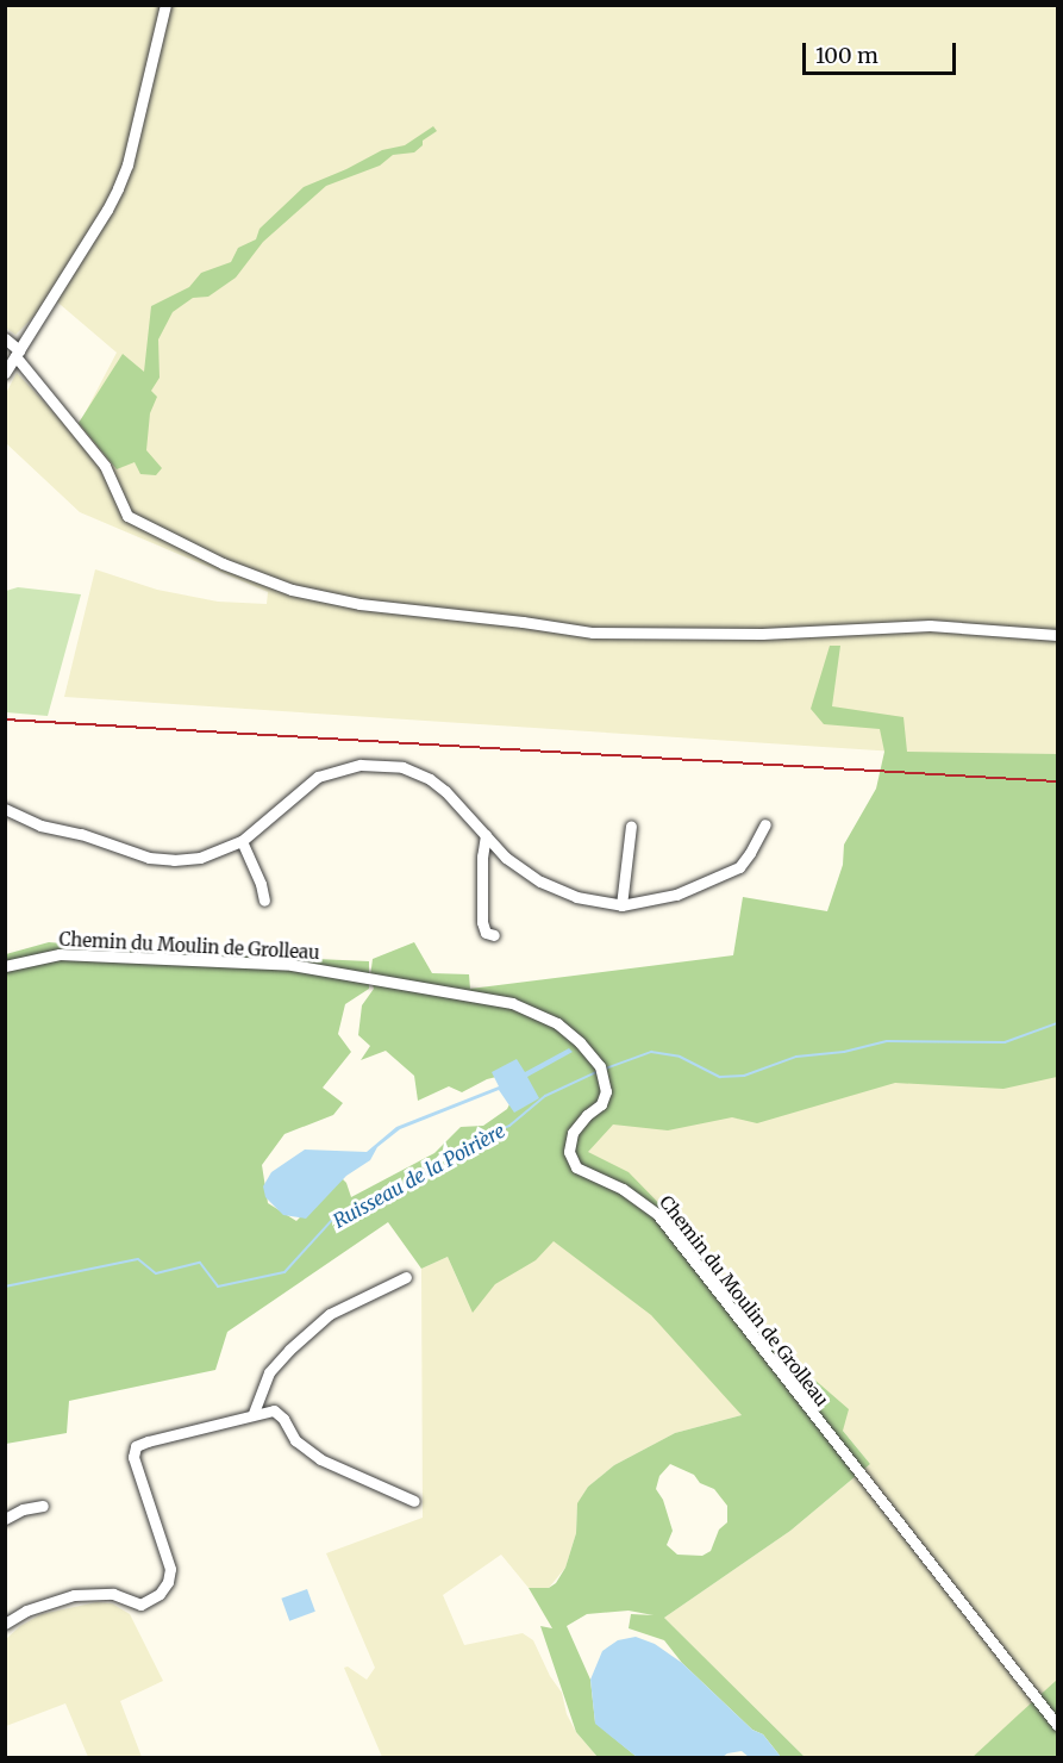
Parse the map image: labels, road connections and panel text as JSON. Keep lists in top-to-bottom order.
{
  "streets": {
    "street": ["Chemin du Moulin de Grolleau"]
  },
  "water": ["Ruisseau de la Poirière"],
  "scale_bar": "100 m"
}
